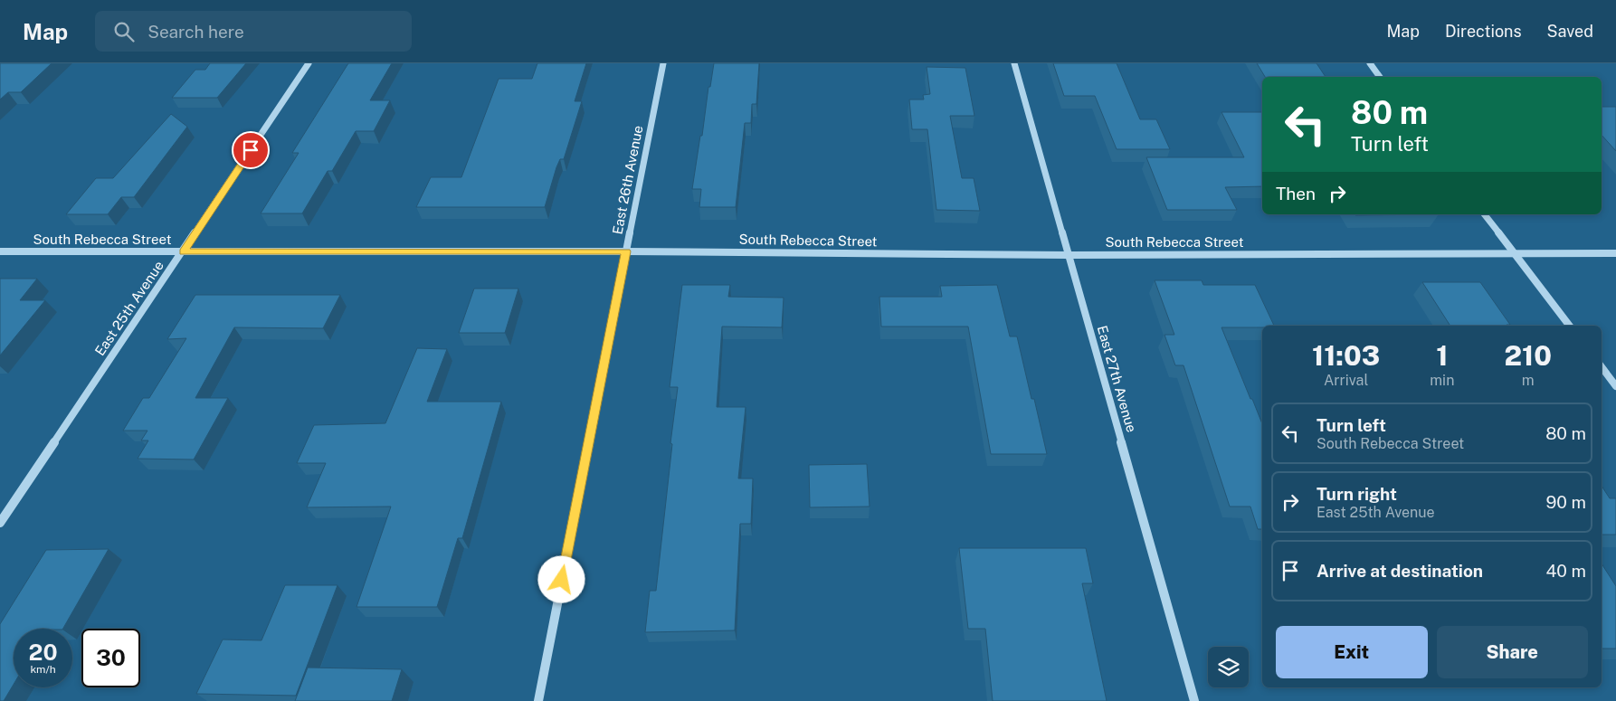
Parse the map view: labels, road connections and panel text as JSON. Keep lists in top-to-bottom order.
{
  "streets": {
    "street": [
      "East 26th Avenue",
      "South Rebecca Street",
      "East 25th Avenue",
      "East 27th Avenue"
    ]
  },
  "crossings": [
    ["East 26th Avenue", "South Rebecca Street"],
    ["South Rebecca Street", "East 25th Avenue"],
    ["South Rebecca Street", "East 27th Avenue"]
  ],
  "page": {
    "header": "Map",
    "search": "Search here",
    "nav": ["Map", "Directions", "Saved"],
    "turn": ["80 m", "Turn left"],
    "then": "Then",
    "eta": [
      "11:03",
      "Arrival",
      "1",
      "min",
      "210",
      "m"
    ],
    "list": [
      {
        "name": "Turn left",
        "note": "South Rebecca Street",
        "value": "80 m"
      },
      {
        "name": "Turn right",
        "note": "East 25th Avenue",
        "value": "90 m"
      },
      {
        "name": "Arrive at destination",
        "value": "40 m"
      }
    ],
    "buttons": ["Exit", "Share"],
    "speed": "20 km/h",
    "limit": "30"
  }
}
